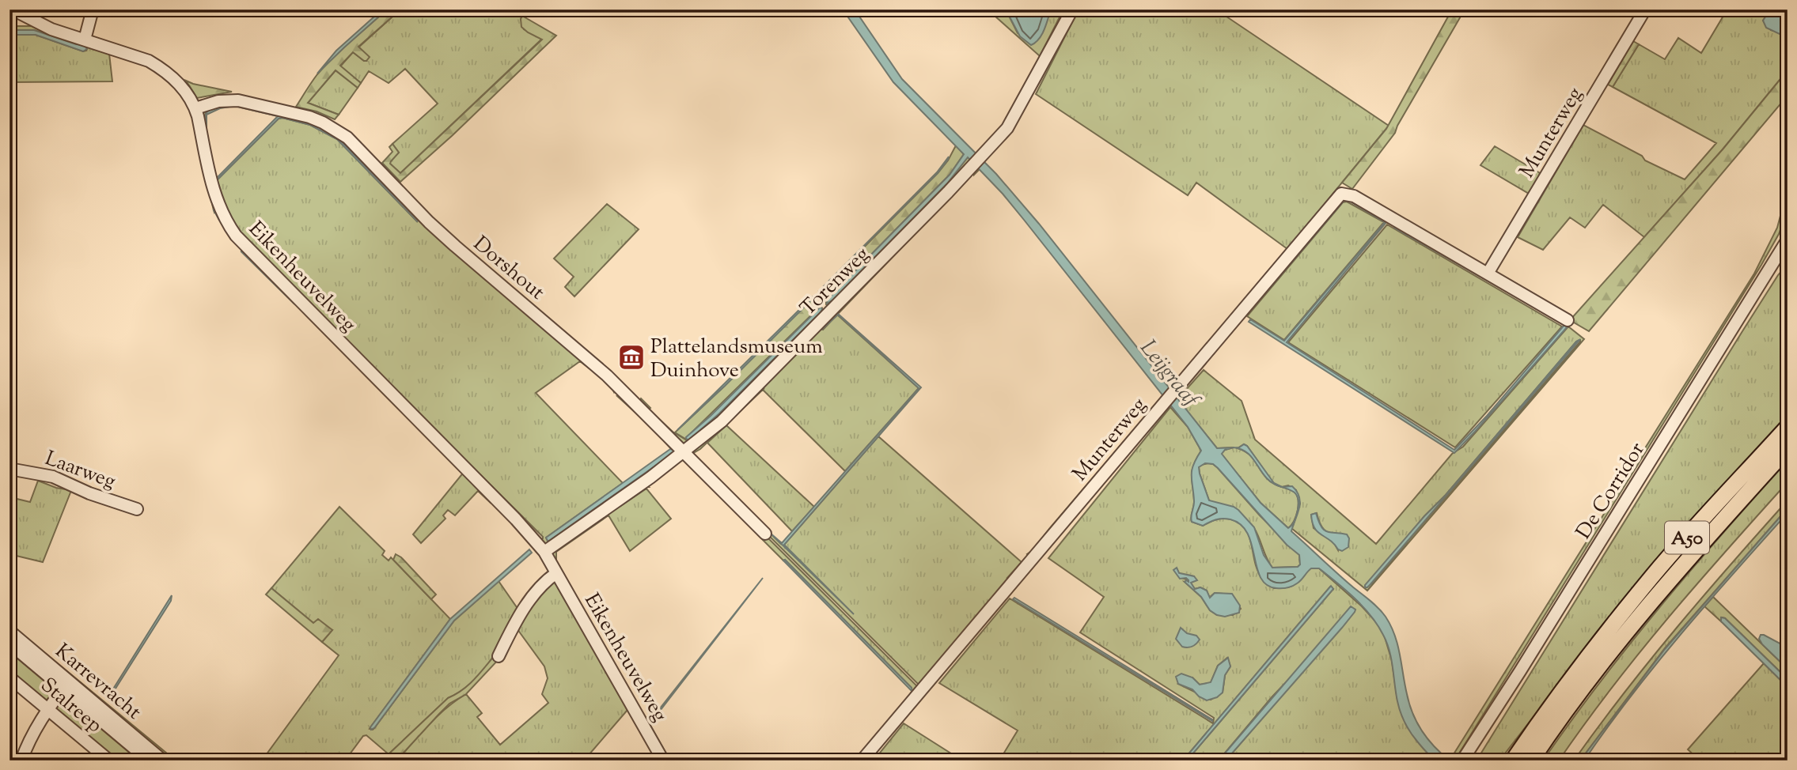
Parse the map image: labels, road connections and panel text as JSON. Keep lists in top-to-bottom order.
{
  "streets": {
    "highway": ["A50"],
    "street": [
      "Munterweg",
      "Dorshout",
      "Eikenheuvelweg",
      "Torenweg",
      "Laarweg",
      "De Corridor",
      "Karrevracht",
      "Stalreep"
    ]
  },
  "crossings": [
    ["Dorshout", "Eikenheuvelweg"],
    ["Dorshout", "Torenweg"],
    ["Eikenheuvelweg", "Torenweg"]
  ],
  "water": ["Leijgraaf"],
  "places": {
    "museum": ["Plattelandsmuseum Duinhove"]
  }
}
